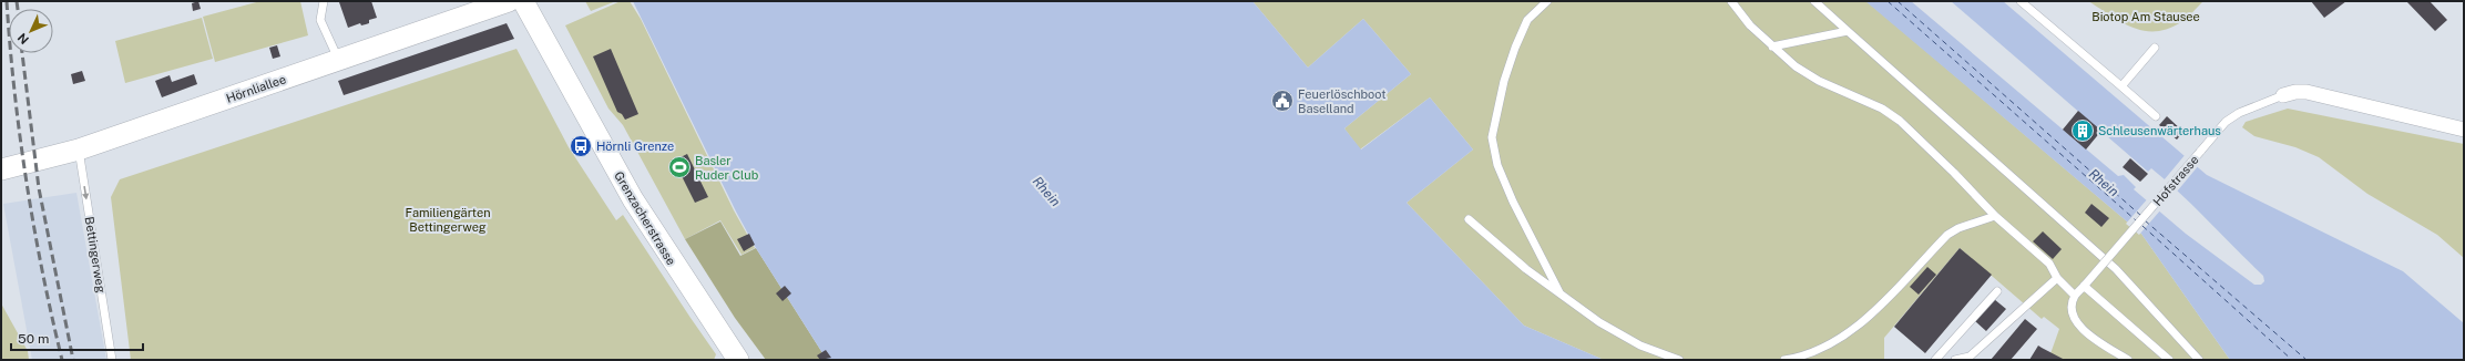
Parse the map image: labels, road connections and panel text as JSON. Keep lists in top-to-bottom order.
{
  "streets": {
    "street": ["Hörnliallee", "Hofstrasse", "Grenzacherstrasse"],
    "lane": ["Bettingerweg"]
  },
  "crossings": [
    ["Hörnliallee", "Bettingerweg"]
  ],
  "one_way": ["Bettingerweg"],
  "water": ["Rhein"],
  "parks": ["Biotop Am Stausee", "Familiengärten Bettingerweg"],
  "places": {
    "public building": ["Feuerlöschboot Baselland"],
    "building": ["Schleusenwärterhaus"],
    "bus stop": ["Hörnli Grenze"],
    "sports": ["Basler Ruder Club"]
  },
  "scale_bar": "50 m",
  "north": "bottom left"
}
